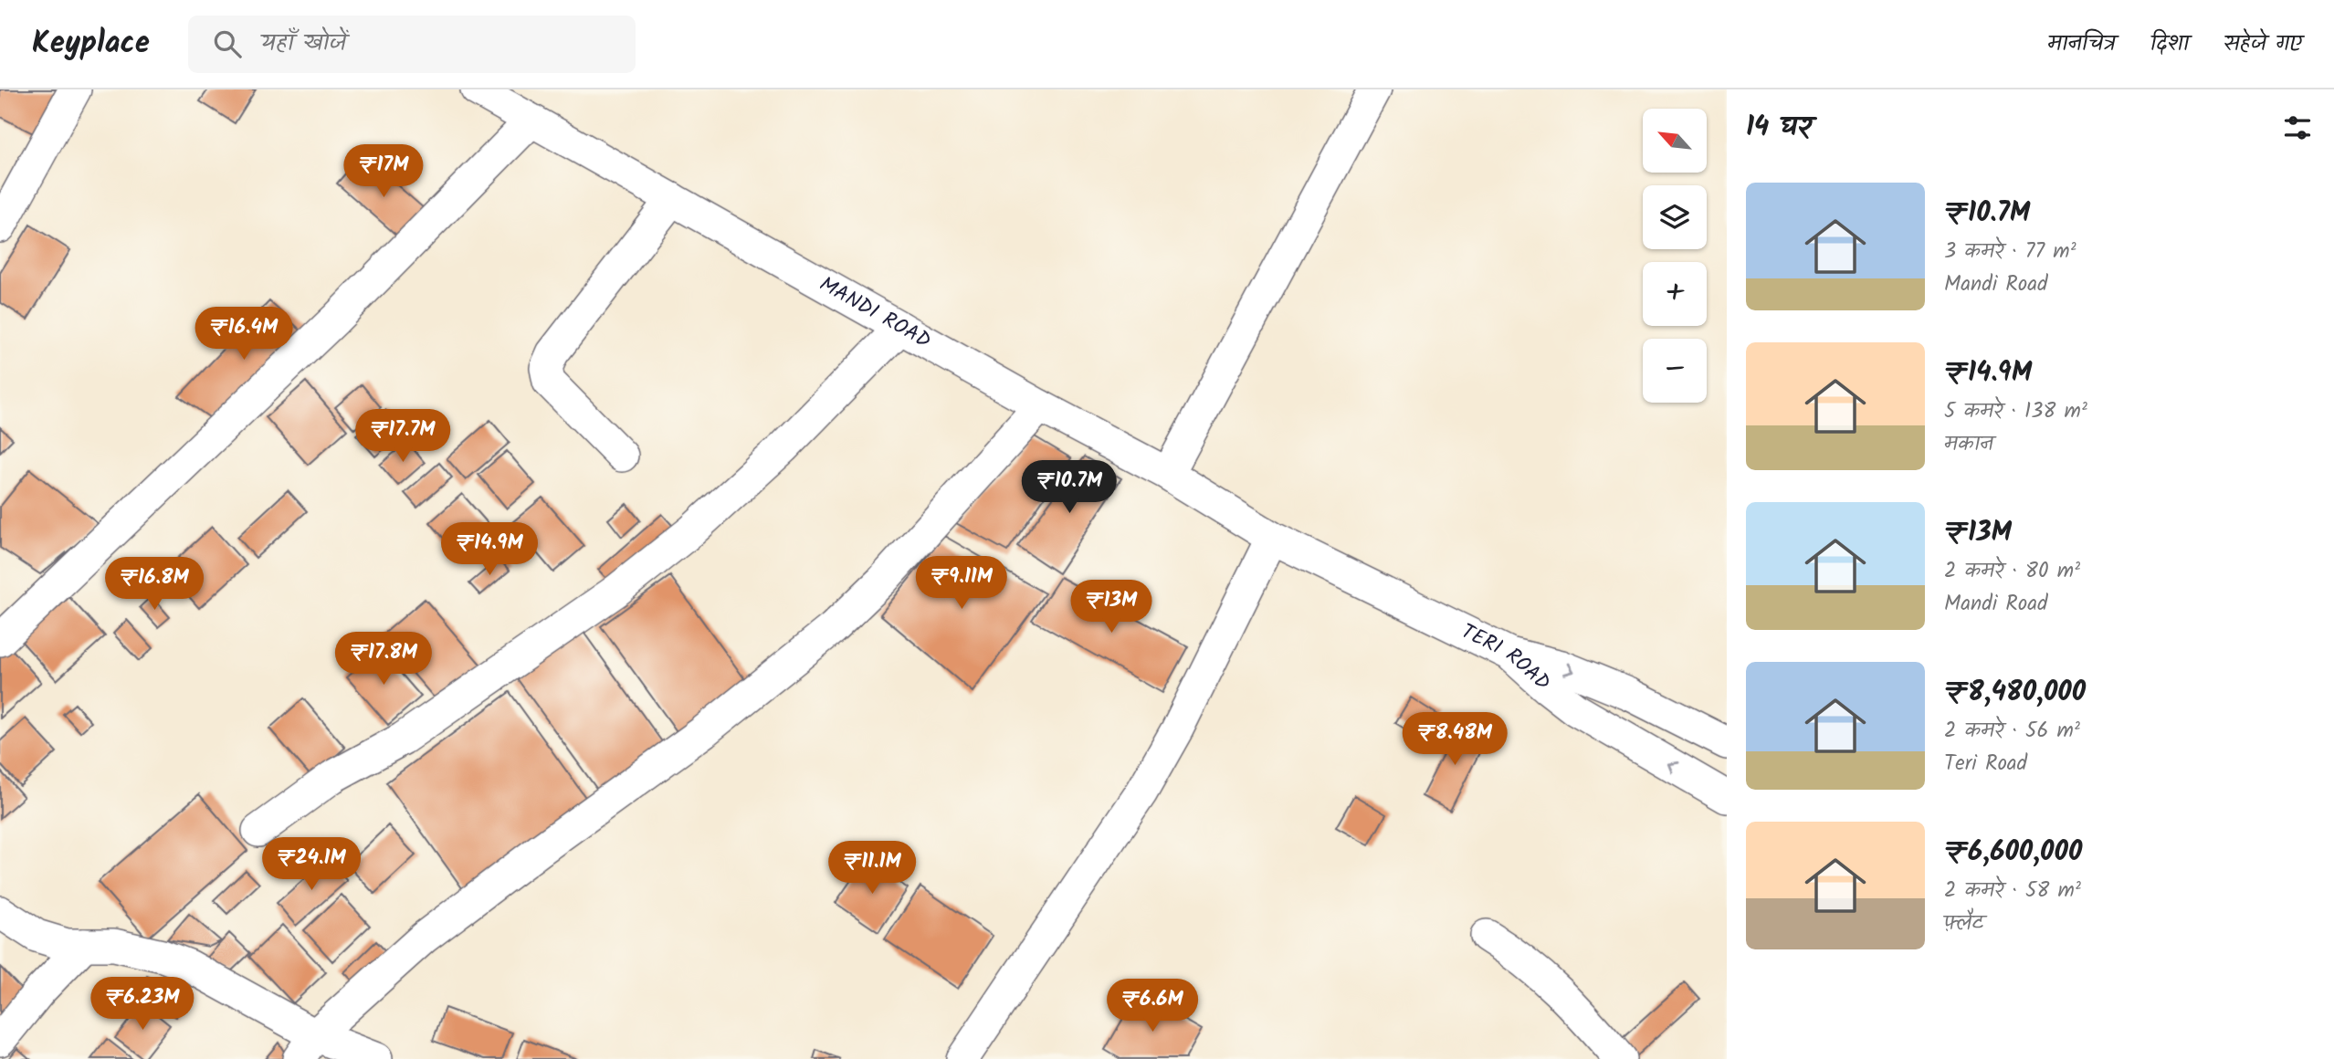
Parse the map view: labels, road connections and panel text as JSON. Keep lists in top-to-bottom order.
{
  "streets": {
    "street": ["MANDI ROAD", "TERI ROAD"]
  },
  "crossings": [
    ["MANDI ROAD", "TERI ROAD"]
  ],
  "north": "top left",
  "page": {
    "header": "Keyplace",
    "search": "यहाँ खोजें",
    "nav": ["मानचित्र", "दिशा", "सहेजे गए"],
    "heading": "14 घर",
    "map_buttons": ["+", "−"],
    "price": [
      "₹17M",
      "₹16.4M",
      "₹17.7M",
      "₹10.7M",
      "₹14.9M",
      "₹9.11M",
      "₹16.8M",
      "₹13M",
      "₹17.8M",
      "₹8.48M",
      "₹24.1M",
      "₹11.1M",
      "₹6.23M",
      "₹6.6M"
    ],
    "list": [
      {
        "name": "₹10.7M",
        "note": "3 कमरे · 77 m² · Mandi Road"
      },
      {
        "name": "₹14.9M",
        "note": "5 कमरे · 138 m² · मकान"
      },
      {
        "name": "₹13M",
        "note": "2 कमरे · 80 m² · Mandi Road"
      },
      {
        "name": "₹8,480,000",
        "note": "2 कमरे · 56 m² · Teri Road"
      },
      {
        "name": "₹6,600,000",
        "note": "2 कमरे · 58 m² · फ़्लैट"
      }
    ]
  }
}
